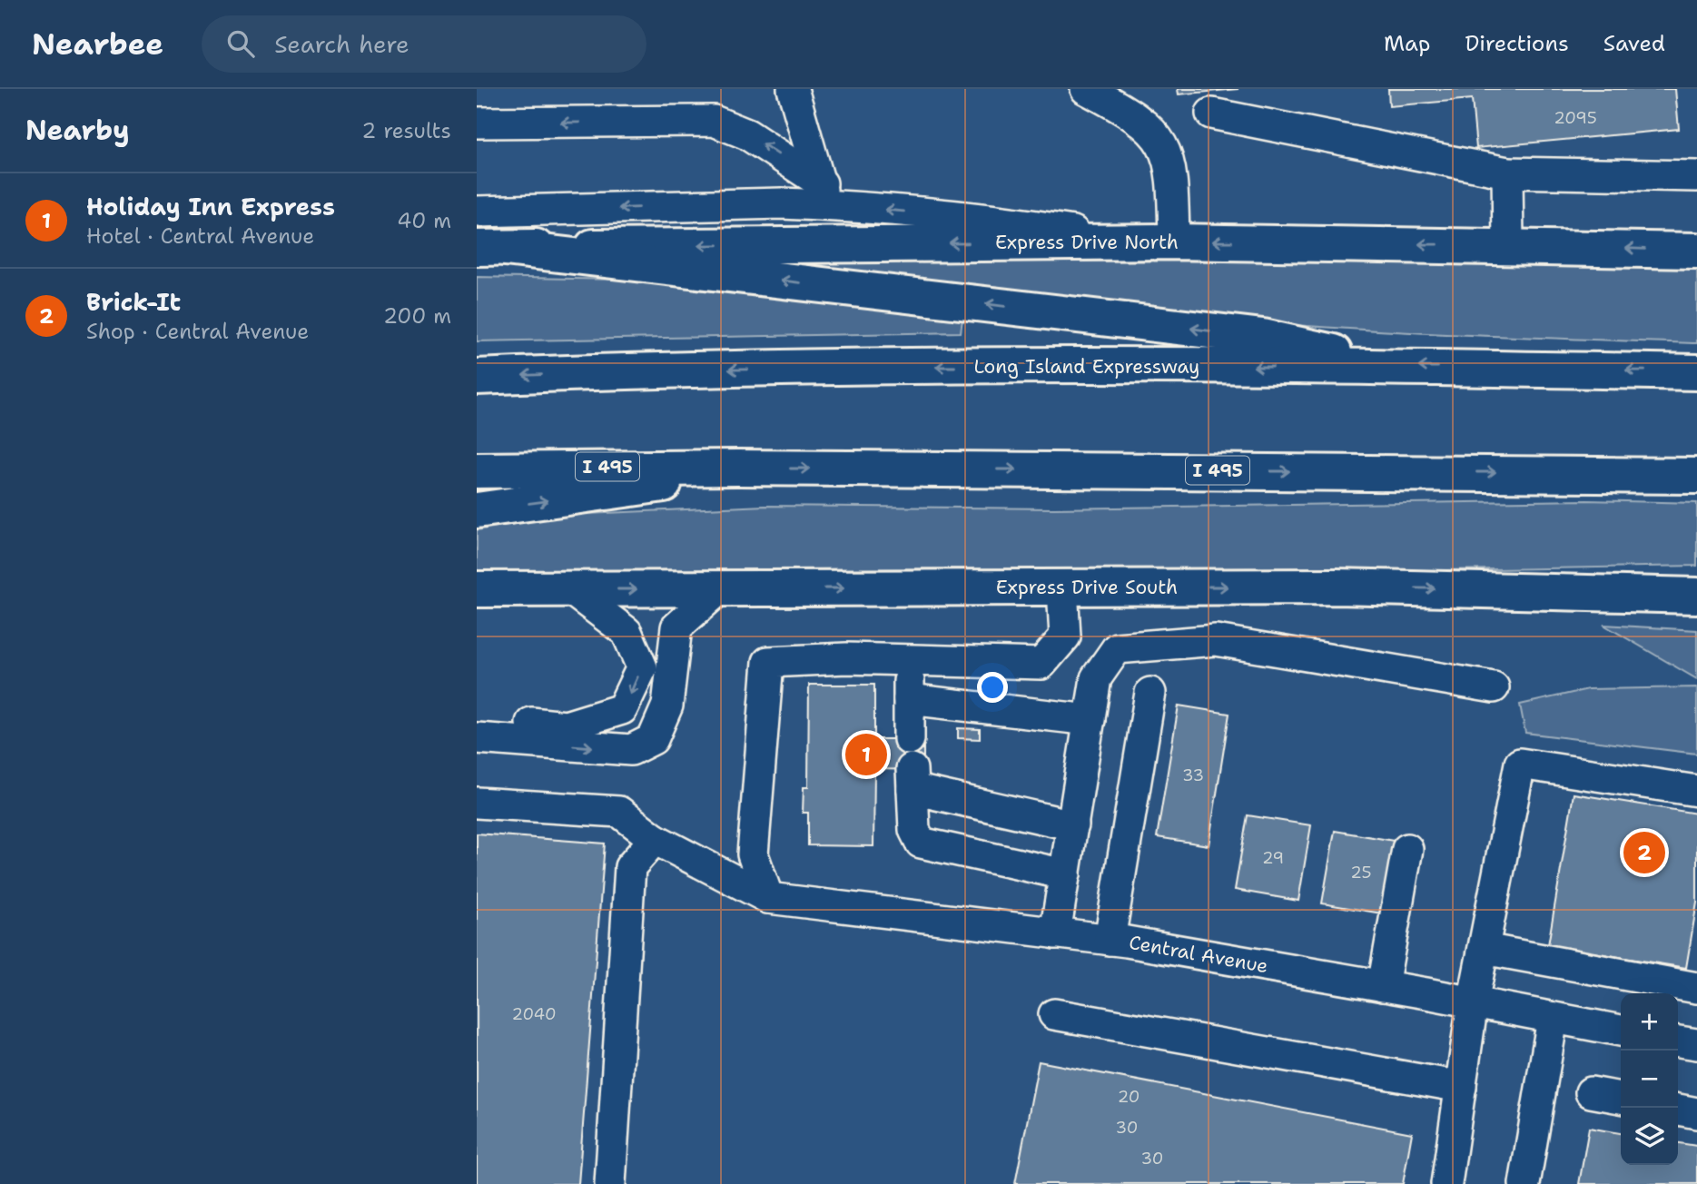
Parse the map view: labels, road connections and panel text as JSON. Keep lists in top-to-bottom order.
{
  "streets": {
    "main road": [
      "Express Drive North",
      "Long Island Expressway",
      "I 495",
      "Express Drive South"
    ],
    "street": ["Central Avenue"]
  },
  "house_numbers": [
    "2095",
    "33",
    "29",
    "25",
    "2040",
    "20",
    "30",
    "30"
  ],
  "page": {
    "header": "Nearbee",
    "search": "Search here",
    "nav": ["Map", "Directions", "Saved"],
    "heading": ["Nearby", "2 results"],
    "list": [
      {
        "mark": "1",
        "name": "Holiday Inn Express",
        "note": "Hotel · Central Avenue",
        "value": "40 m"
      },
      {
        "mark": "2",
        "name": "Brick-It",
        "note": "Shop · Central Avenue",
        "value": "200 m"
      }
    ],
    "pins": ["1", "2"],
    "map_buttons": ["+", "−"]
  }
}
